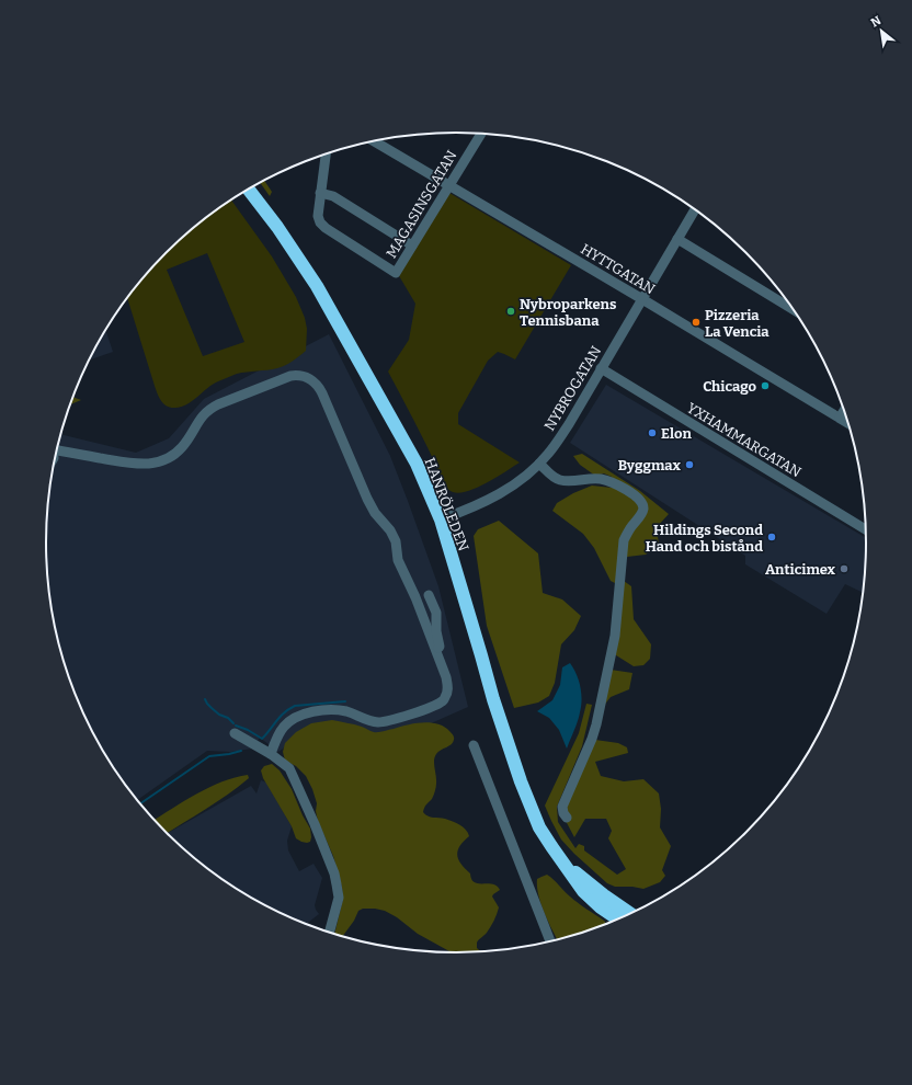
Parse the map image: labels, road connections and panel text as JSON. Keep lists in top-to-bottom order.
{
  "streets": {
    "highway": ["HANRÖLEDEN"],
    "street": [
      "MAGASINSGATAN",
      "HYTTGATAN",
      "NYBROGATAN",
      "YXHAMMARGATAN"
    ]
  },
  "crossings": [
    ["MAGASINSGATAN", "HYTTGATAN"],
    ["HYTTGATAN", "NYBROGATAN"],
    ["NYBROGATAN", "YXHAMMARGATAN"],
    ["NYBROGATAN", "HANRÖLEDEN"]
  ],
  "places": [
    "Nybroparkens Tennisbana",
    "Pizzeria La Vencia",
    "Chicago",
    "Elon",
    "Byggmax",
    "Hildings Second Hand och bistånd",
    "Anticimex"
  ],
  "north": "top left"
}
